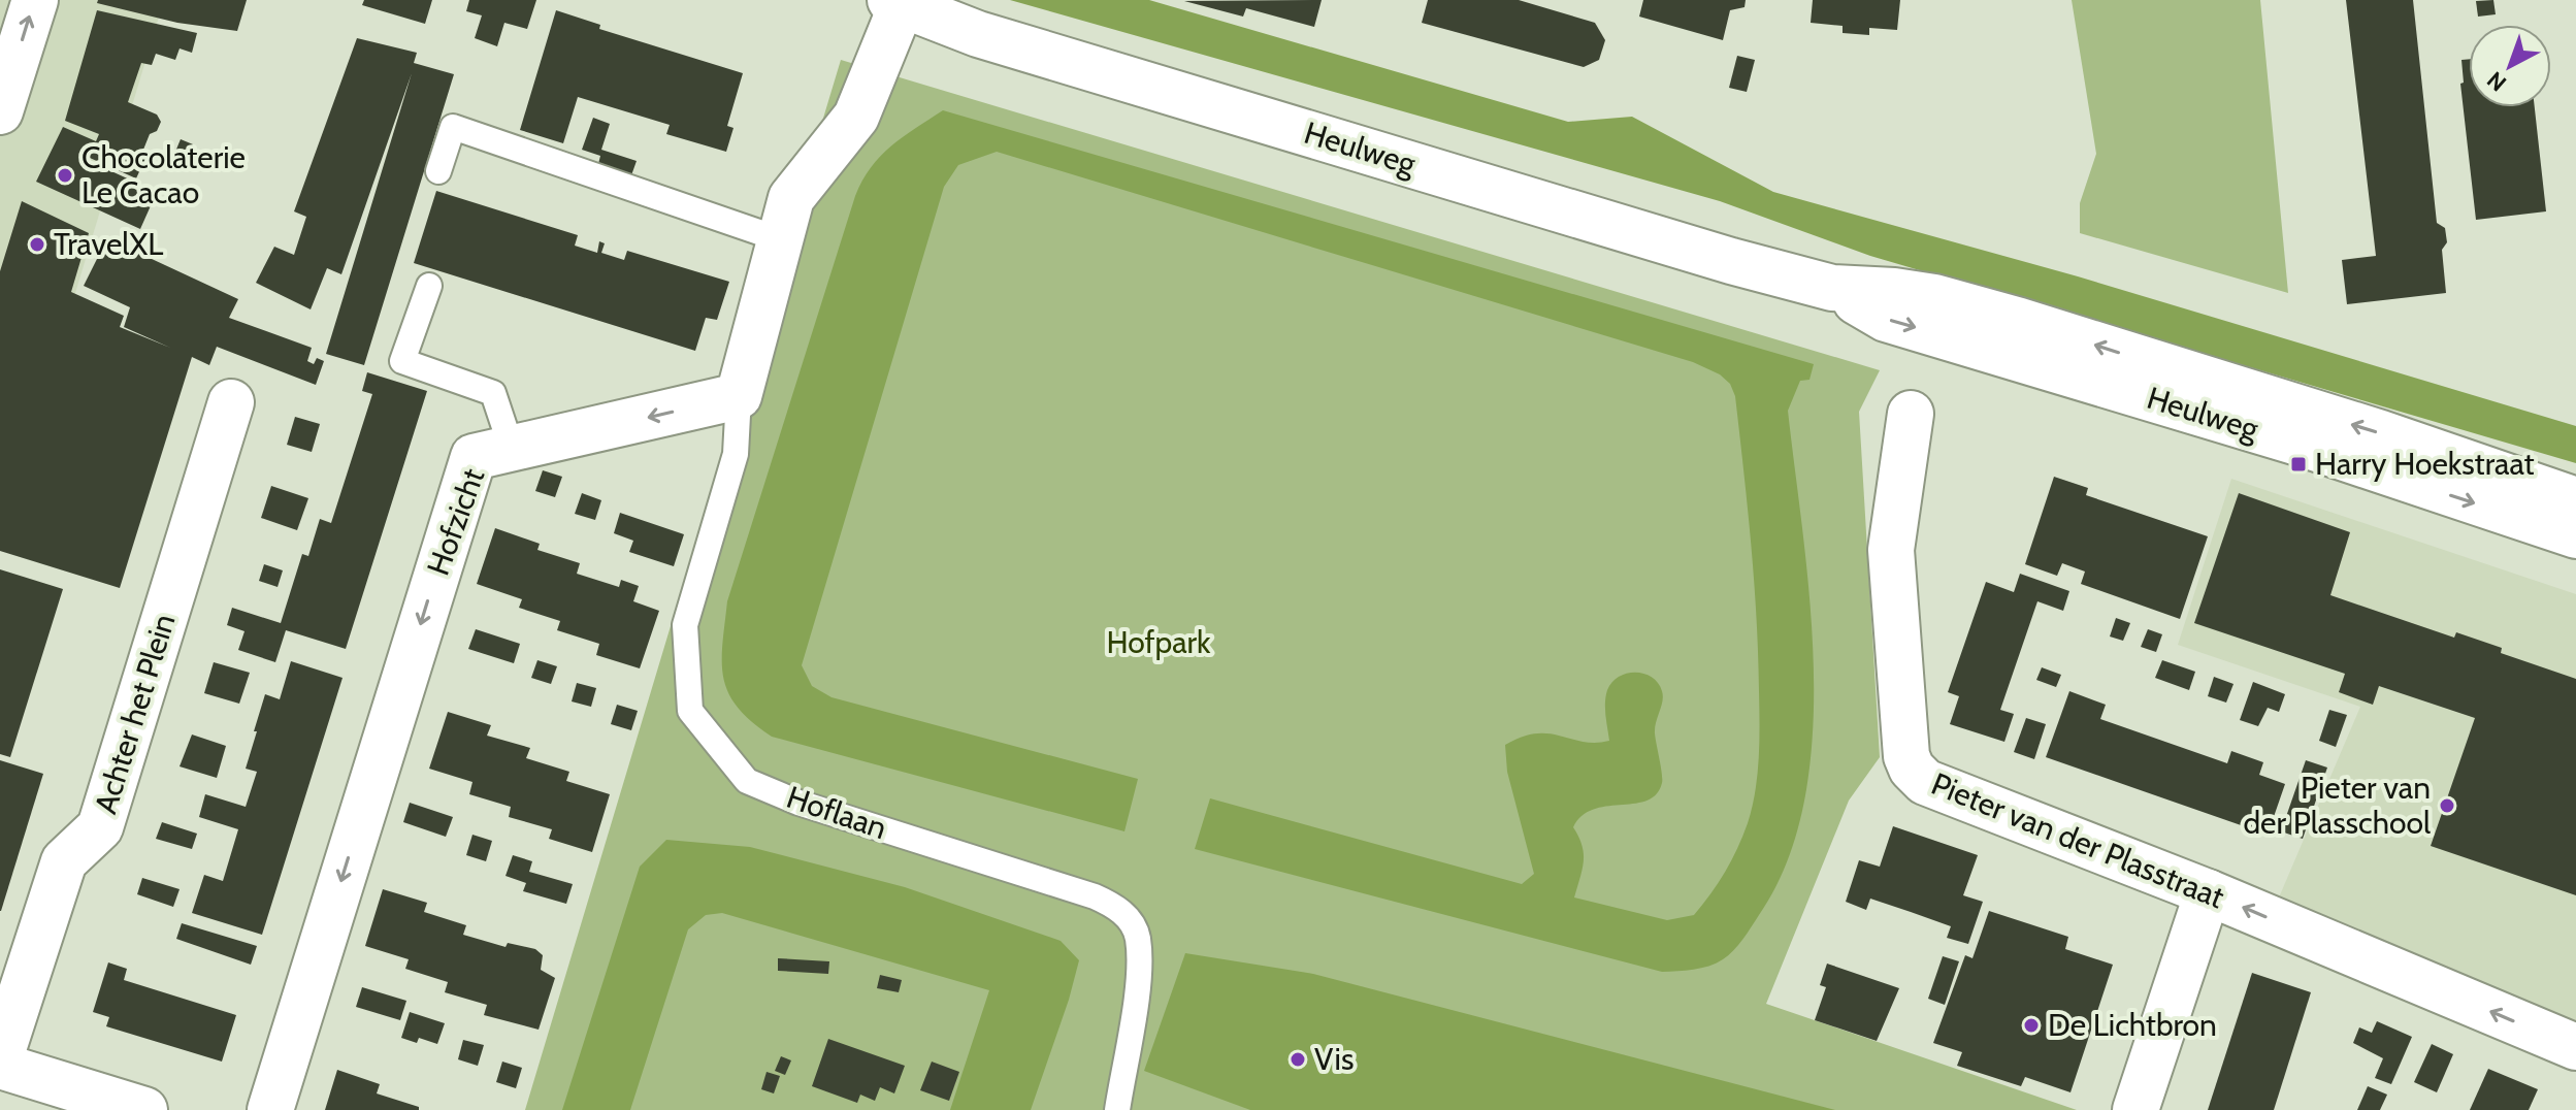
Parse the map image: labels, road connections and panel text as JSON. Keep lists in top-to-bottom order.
{
  "streets": {
    "street": [
      "Heulweg",
      "Hofzicht",
      "Achter het Plein",
      "Pieter van der Plasstraat"
    ],
    "lane": ["Hoflaan"]
  },
  "crossings": [
    ["Hofzicht", "Hoflaan"]
  ],
  "one_way": ["Hofzicht", "Pieter van der Plasstraat"],
  "parks": ["Hofpark"],
  "places": {
    "other": [
      "Chocolaterie Le Cacao",
      "TravelXL",
      "Pieter van der Plasschool",
      "De Lichtbron",
      "Vis"
    ],
    "transit": ["Harry Hoekstraat"]
  },
  "north": "bottom left"
}
